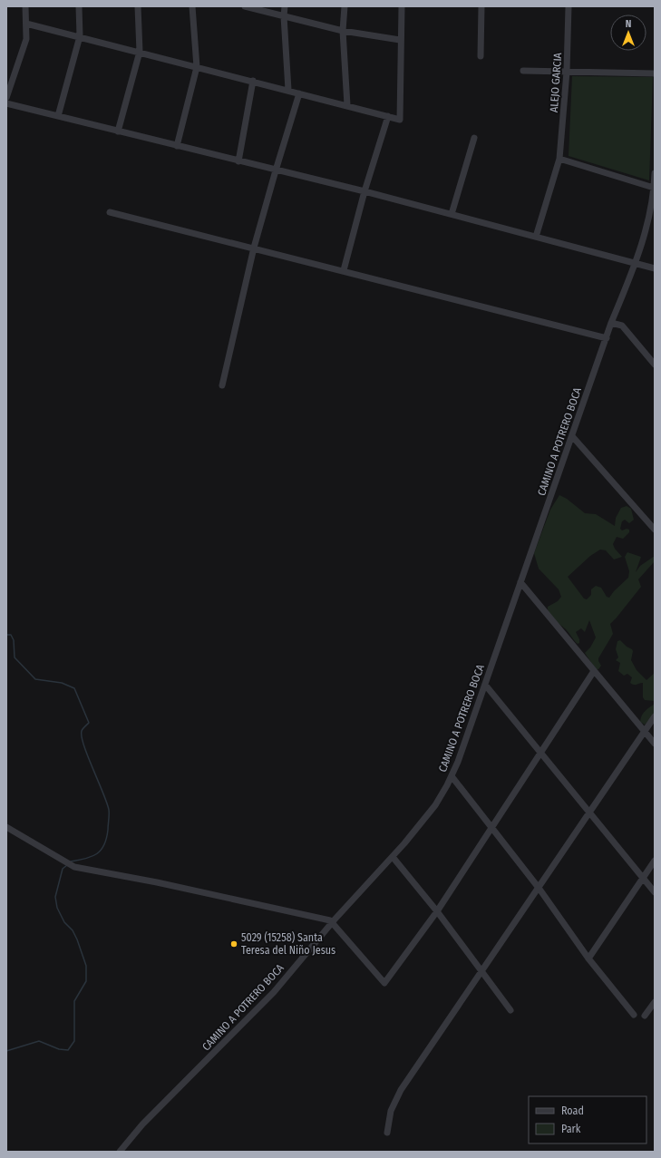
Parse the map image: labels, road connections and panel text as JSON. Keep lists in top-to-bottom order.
{
  "streets": {
    "street": ["ALEJO GARCIA", "CAMINO A POTRERO BOCA"]
  },
  "places": ["5029 (15258) Santa Teresa del Niño Jesus"],
  "legend": ["Road", "Park"],
  "north": "top"
}
